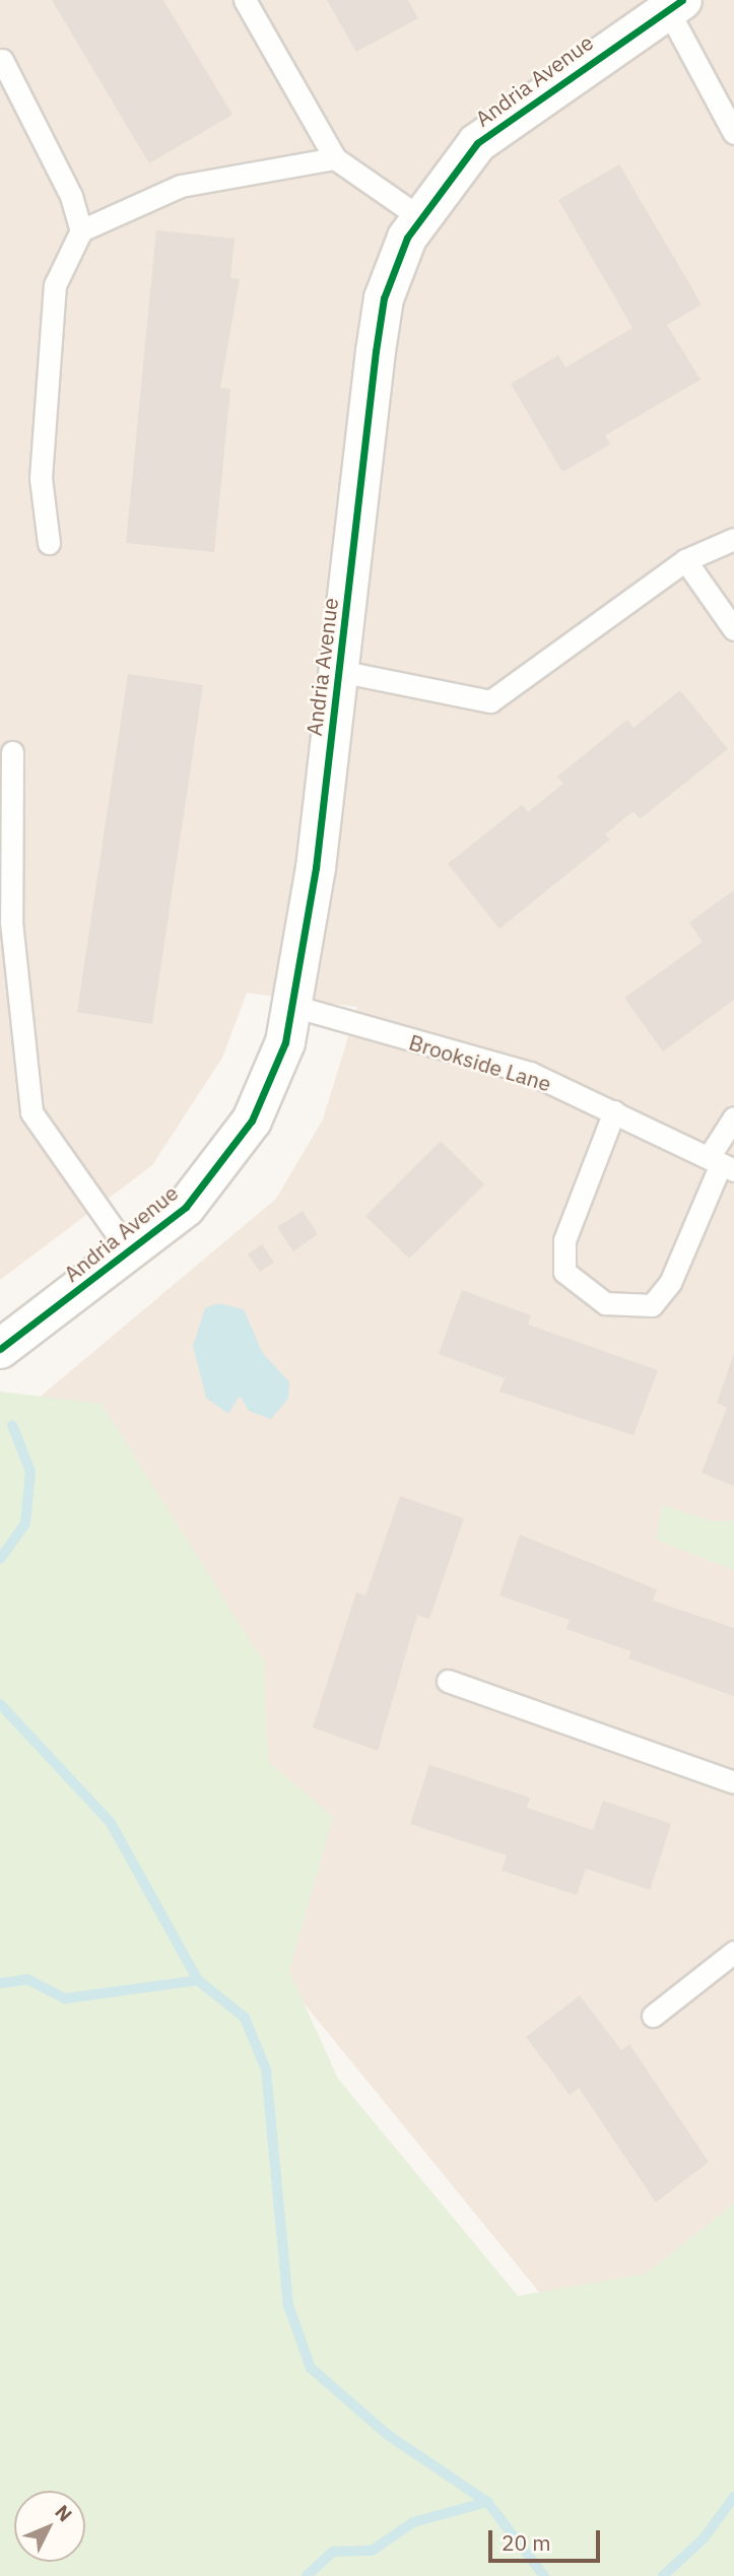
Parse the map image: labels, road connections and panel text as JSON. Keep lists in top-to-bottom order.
{
  "streets": {
    "street": ["Andria Avenue"],
    "lane": ["Brookside Lane"]
  },
  "crossings": [
    ["Andria Avenue", "Brookside Lane"]
  ],
  "scale_bar": "20 m",
  "north": "top right"
}
